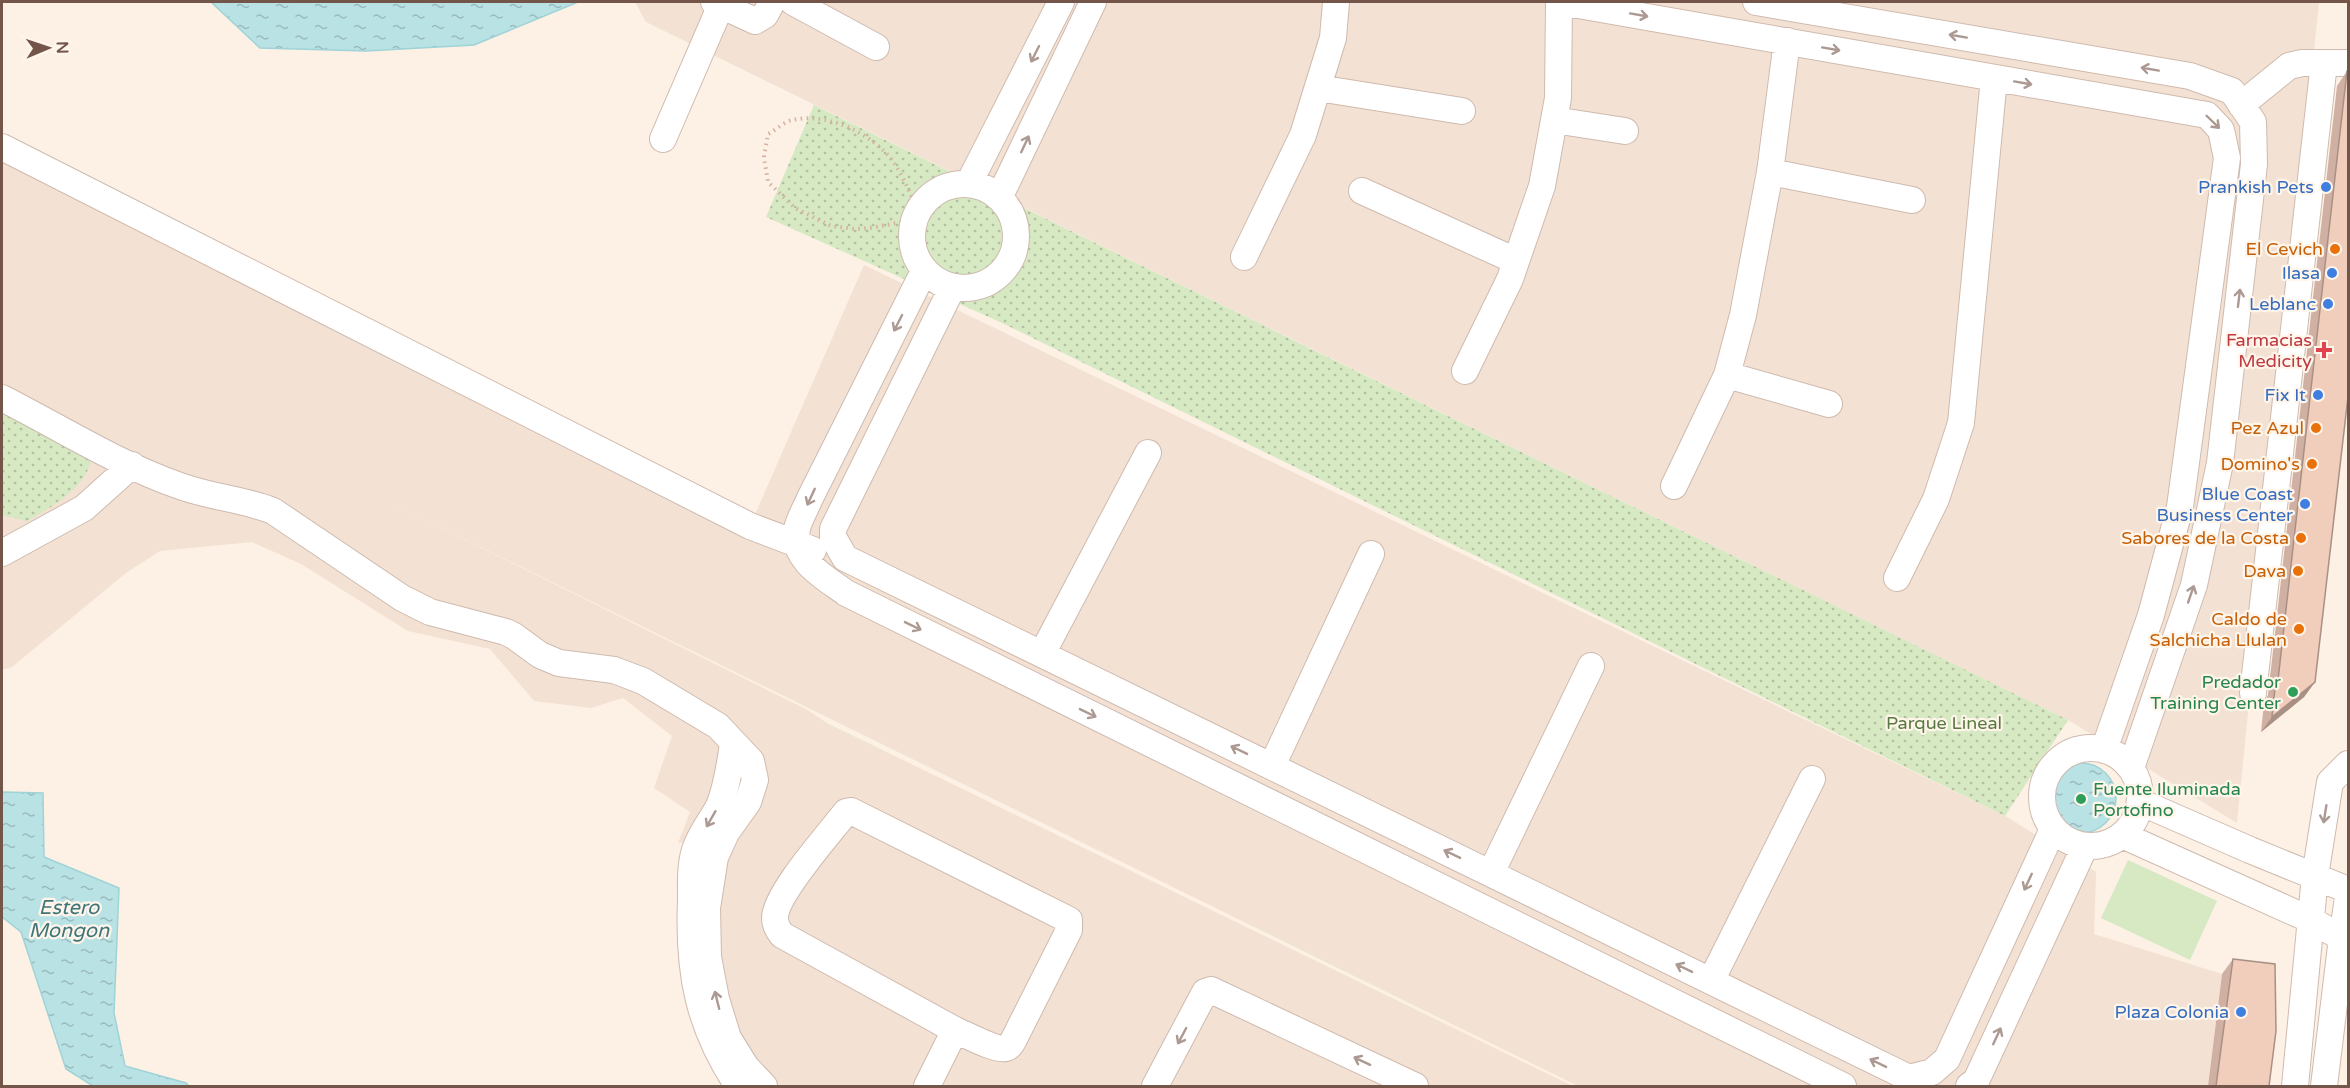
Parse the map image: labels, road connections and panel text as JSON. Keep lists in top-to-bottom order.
{
  "water": ["Estero Mongon"],
  "parks": ["Parque Lineal"],
  "places": {
    "other": [
      "Prankish Pets",
      "El Cevich",
      "Ilasa",
      "Leblanc",
      "Fix It",
      "Pez Azul",
      "Domino's",
      "Blue Coast Business Center",
      "Sabores de la Costa",
      "Dava",
      "Caldo de Salchicha Llulan",
      "Predador Training Center",
      "Fuente Iluminada Portofino",
      "Plaza Colonia"
    ],
    "health": ["Farmacias Medicity"]
  },
  "north": "right"
}
